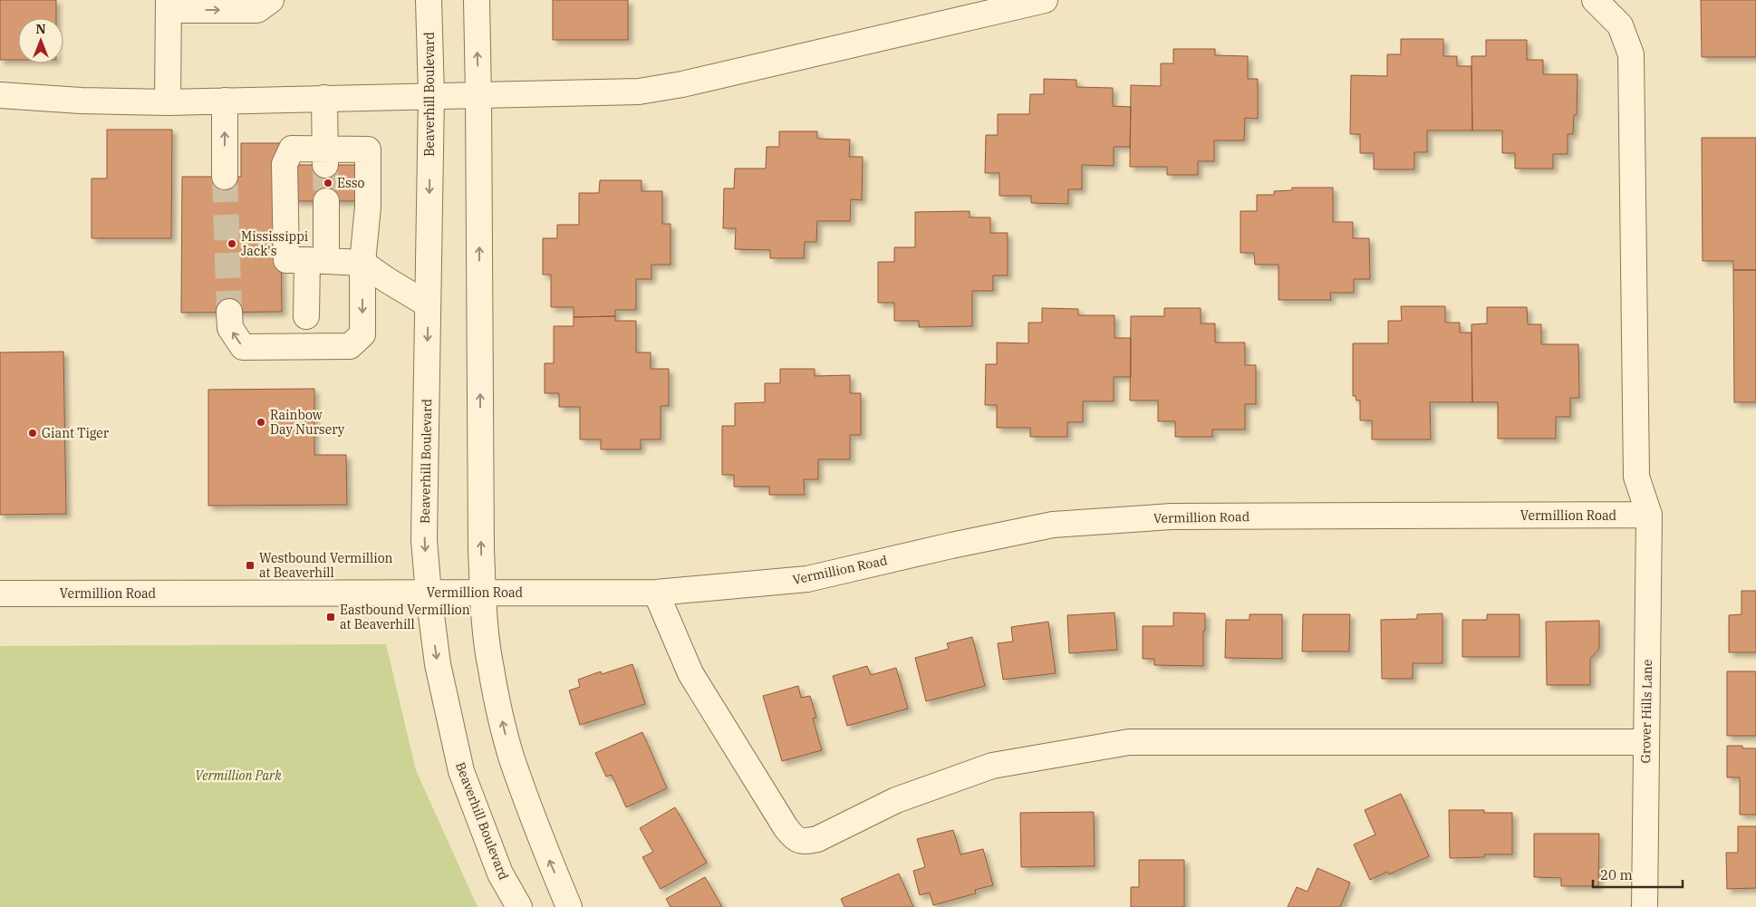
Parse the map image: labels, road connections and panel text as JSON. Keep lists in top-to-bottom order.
{
  "streets": {
    "street": ["Beaverhill Boulevard", "Vermillion Road", "Grover Hills Lane"]
  },
  "crossings": [
    ["Beaverhill Boulevard", "Vermillion Road"],
    ["Vermillion Road", "Grover Hills Lane"]
  ],
  "parks": ["Vermillion Park"],
  "places": {
    "other": [
      "Esso",
      "Mississippi Jack's",
      "Rainbow Day Nursery",
      "Giant Tiger"
    ],
    "transit": ["Westbound Vermillion at Beaverhill", "Eastbound Vermillion at Beaverhill"]
  },
  "scale_bar": "20 m",
  "north": "top"
}
